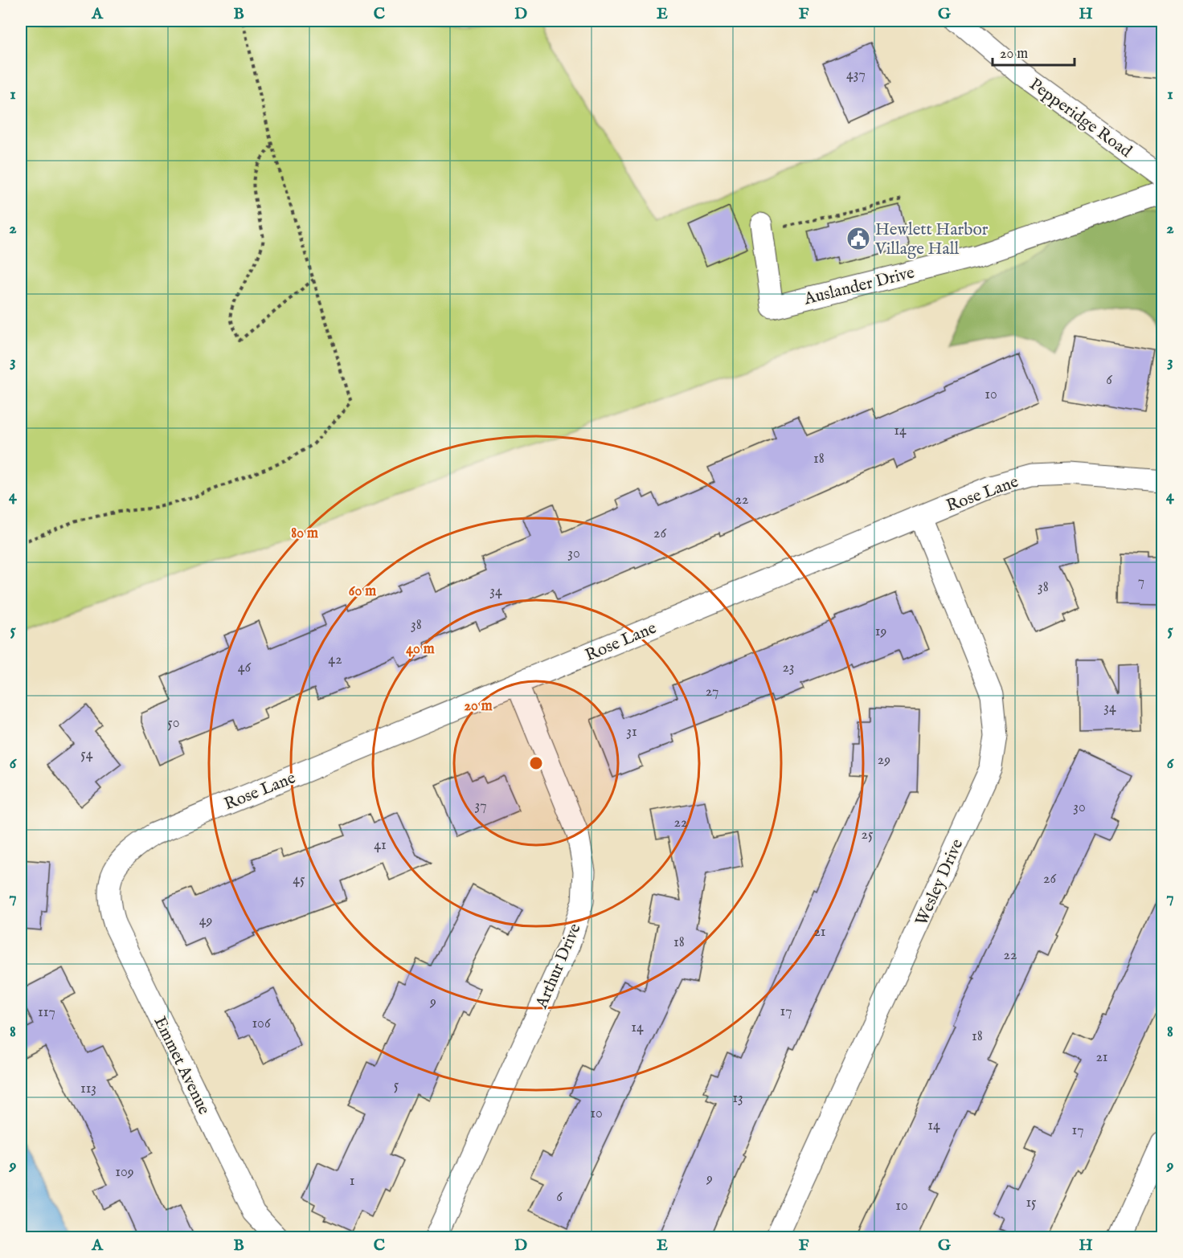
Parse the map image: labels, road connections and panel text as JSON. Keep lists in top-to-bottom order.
{
  "streets": {
    "street": [
      "Pepperidge Road",
      "Auslander Drive",
      "Rose Lane",
      "Wesley Drive",
      "Arthur Drive",
      "Emmet Avenue"
    ]
  },
  "crossings": [
    ["Pepperidge Road", "Auslander Drive"],
    ["Rose Lane", "Wesley Drive"],
    ["Rose Lane", "Arthur Drive"],
    ["Rose Lane", "Emmet Avenue"]
  ],
  "places": {
    "public building": ["Hewlett Harbor Village Hall"]
  },
  "house_numbers": [
    "437",
    "6",
    "10",
    "14",
    "18",
    "22",
    "26",
    "30",
    "7",
    "38",
    "34",
    "38",
    "19",
    "42",
    "46",
    "23",
    "27",
    "34",
    "50",
    "31",
    "54",
    "29",
    "37",
    "30",
    "22",
    "25",
    "41",
    "26",
    "45",
    "49",
    "21",
    "18",
    "22",
    "9",
    "17",
    "117",
    "106",
    "14",
    "18",
    "21",
    "5",
    "113",
    "13",
    "10",
    "14",
    "17",
    "109",
    "9",
    "1",
    "6",
    "15",
    "10"
  ],
  "scale_bar": "20 m",
  "grid": {
    "columns": [
      "A",
      "B",
      "C",
      "D",
      "E",
      "F",
      "G",
      "H"
    ],
    "rows": [
      "1",
      "2",
      "3",
      "4",
      "5",
      "6",
      "7",
      "8",
      "9"
    ]
  },
  "rings": [
    "80 m",
    "60 m",
    "40 m",
    "20 m"
  ]
}
